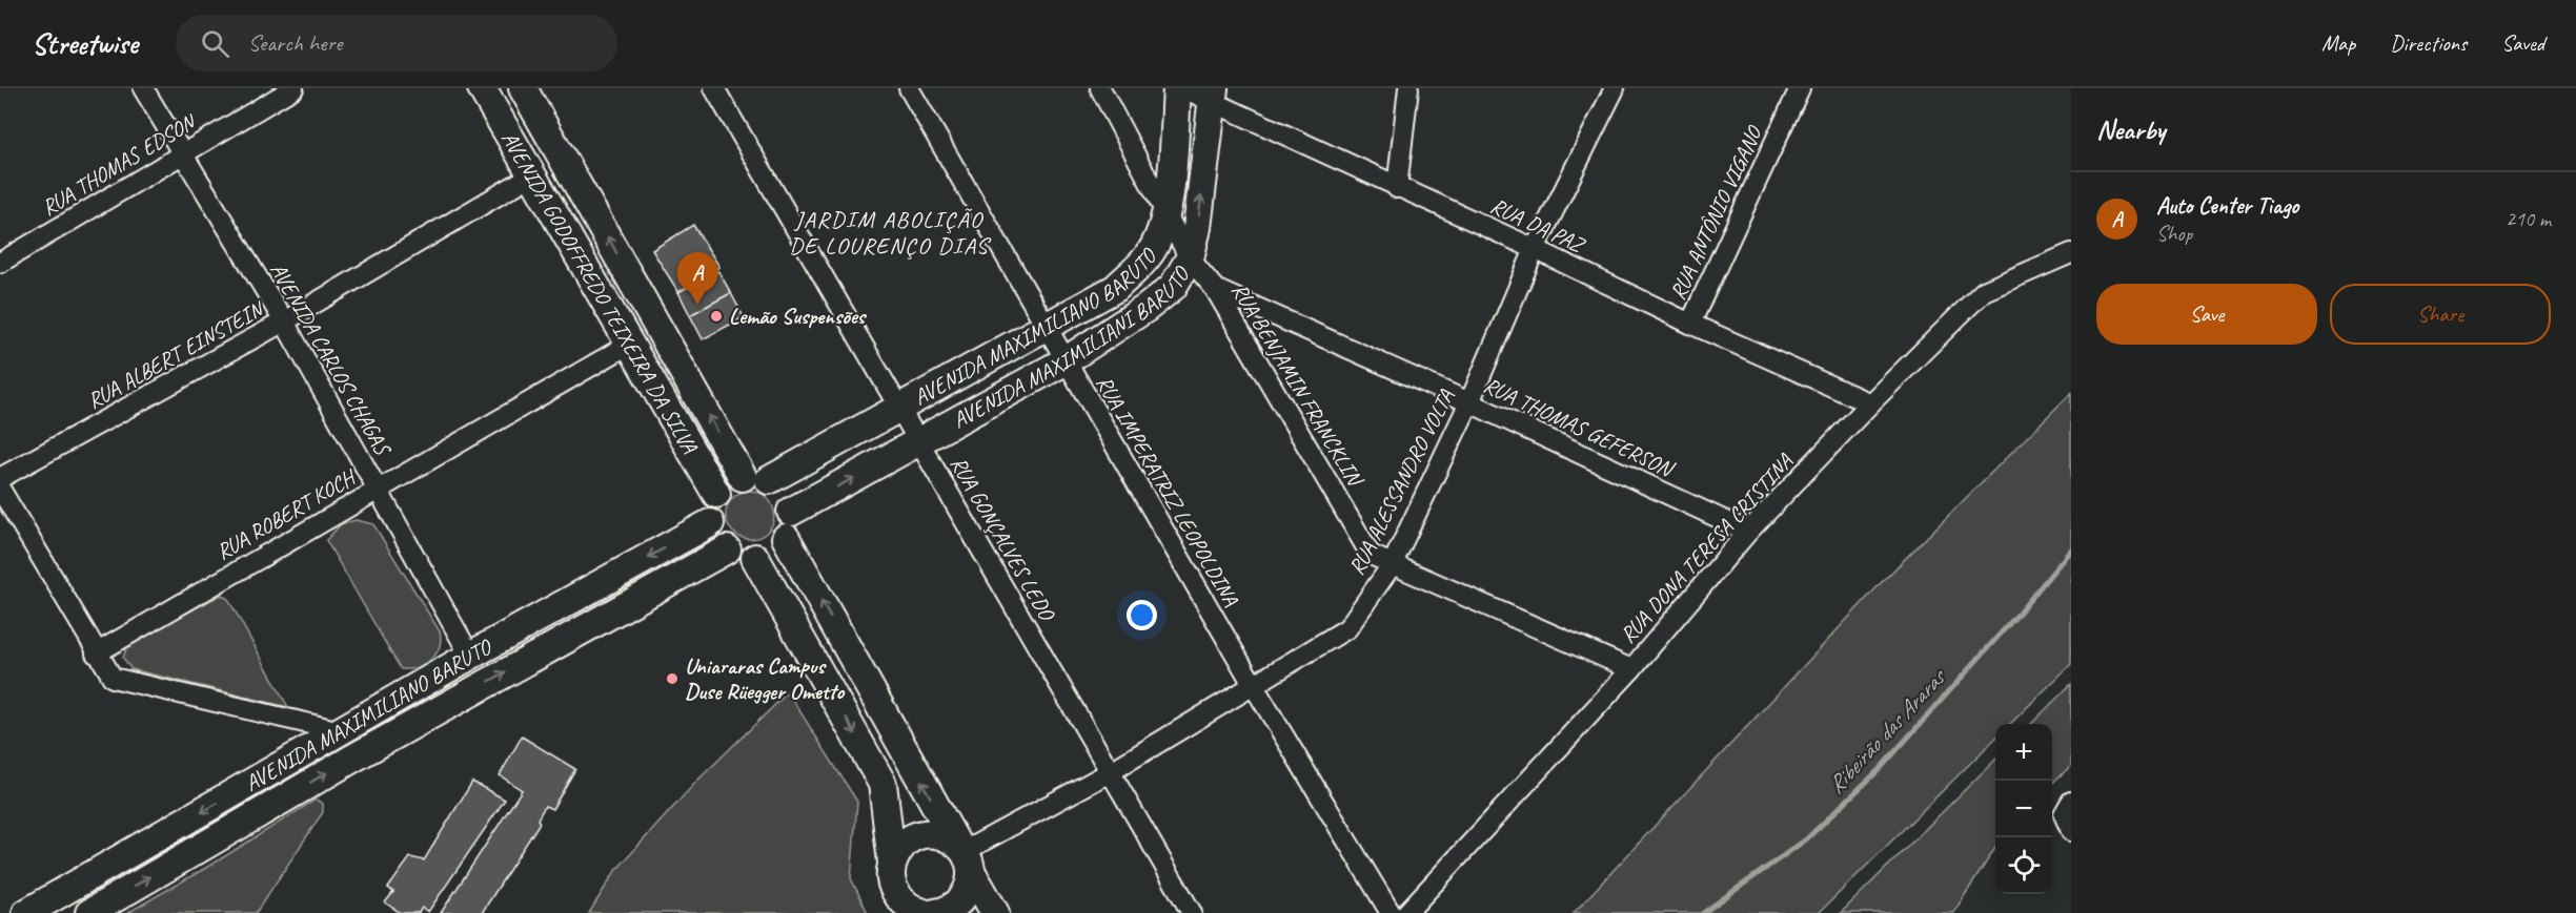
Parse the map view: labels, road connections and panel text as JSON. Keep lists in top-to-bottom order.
{
  "streets": {
    "street": [
      "RUA THOMAS EDSON",
      "RUA ANTÔNIO VIGANO",
      "RUA DA PAZ",
      "AVENIDA GODOFFREDO TEIXEIRA DA SILVA",
      "AVENIDA MAXIMILIANO BARUTO",
      "AVENIDA MAXIMILIANI BARUTO",
      "RUA ALBERT EINSTEIN",
      "AVENIDA CARLOS CHAGAS",
      "RUA BENJAMIN FRANCKLIN",
      "RUA THOMAS GEFERSON",
      "RUA ALESSANDRO VOLTA",
      "RUA IMPERATRIZ LEOPOLDINA",
      "RUA ROBERT KOCH",
      "RUA GONÇALVES LEDO",
      "RUA DONA TERESA CRISTINA"
    ]
  },
  "crossings": [
    ["RUA THOMAS EDSON", "AVENIDA CARLOS CHAGAS"],
    ["RUA ANTÔNIO VIGANO", "RUA DA PAZ"],
    ["RUA DA PAZ", "AVENIDA MAXIMILIANI BARUTO"],
    ["RUA DA PAZ", "RUA ALESSANDRO VOLTA"],
    ["RUA DA PAZ", "RUA DONA TERESA CRISTINA"],
    ["AVENIDA GODOFFREDO TEIXEIRA DA SILVA", "AVENIDA MAXIMILIANO BARUTO"],
    ["AVENIDA GODOFFREDO TEIXEIRA DA SILVA", "AVENIDA MAXIMILIANI BARUTO"],
    ["AVENIDA GODOFFREDO TEIXEIRA DA SILVA", "RUA ALBERT EINSTEIN"],
    ["AVENIDA GODOFFREDO TEIXEIRA DA SILVA", "RUA ROBERT KOCH"],
    ["AVENIDA MAXIMILIANO BARUTO", "AVENIDA MAXIMILIANI BARUTO"],
    ["AVENIDA MAXIMILIANO BARUTO", "AVENIDA CARLOS CHAGAS"],
    ["AVENIDA MAXIMILIANO BARUTO", "RUA BENJAMIN FRANCKLIN"],
    ["AVENIDA MAXIMILIANO BARUTO", "RUA IMPERATRIZ LEOPOLDINA"],
    ["AVENIDA MAXIMILIANO BARUTO", "RUA GONÇALVES LEDO"],
    ["AVENIDA MAXIMILIANI BARUTO", "RUA BENJAMIN FRANCKLIN"],
    ["AVENIDA MAXIMILIANI BARUTO", "RUA IMPERATRIZ LEOPOLDINA"],
    ["AVENIDA MAXIMILIANI BARUTO", "RUA GONÇALVES LEDO"],
    ["RUA ALBERT EINSTEIN", "AVENIDA CARLOS CHAGAS"],
    ["AVENIDA CARLOS CHAGAS", "RUA ROBERT KOCH"],
    ["RUA BENJAMIN FRANCKLIN", "RUA THOMAS GEFERSON"],
    ["RUA BENJAMIN FRANCKLIN", "RUA ALESSANDRO VOLTA"],
    ["RUA BENJAMIN FRANCKLIN", "RUA DONA TERESA CRISTINA"],
    ["RUA THOMAS GEFERSON", "RUA ALESSANDRO VOLTA"],
    ["RUA THOMAS GEFERSON", "RUA DONA TERESA CRISTINA"],
    ["RUA ALESSANDRO VOLTA", "RUA IMPERATRIZ LEOPOLDINA"],
    ["RUA ALESSANDRO VOLTA", "RUA GONÇALVES LEDO"]
  ],
  "one_way": ["AVENIDA MAXIMILIANI BARUTO"],
  "districts": ["JARDIM ABOLIÇÃO DE LOURENÇO DIAS"],
  "water": ["Ribeirão das Araras"],
  "places": ["Lemão Suspensões", "Uniararas Campus Duse Rüegger Ometto"],
  "page": {
    "header": "Streetwise",
    "search": "Search here",
    "nav": ["Map", "Directions", "Saved"],
    "heading": "Nearby",
    "list": [
      {
        "mark": "A",
        "name": "Auto Center Tiago",
        "note": "Shop",
        "value": "210 m"
      }
    ],
    "pins": "A",
    "buttons": ["Save", "Share"],
    "map_buttons": ["+", "−"]
  }
}
